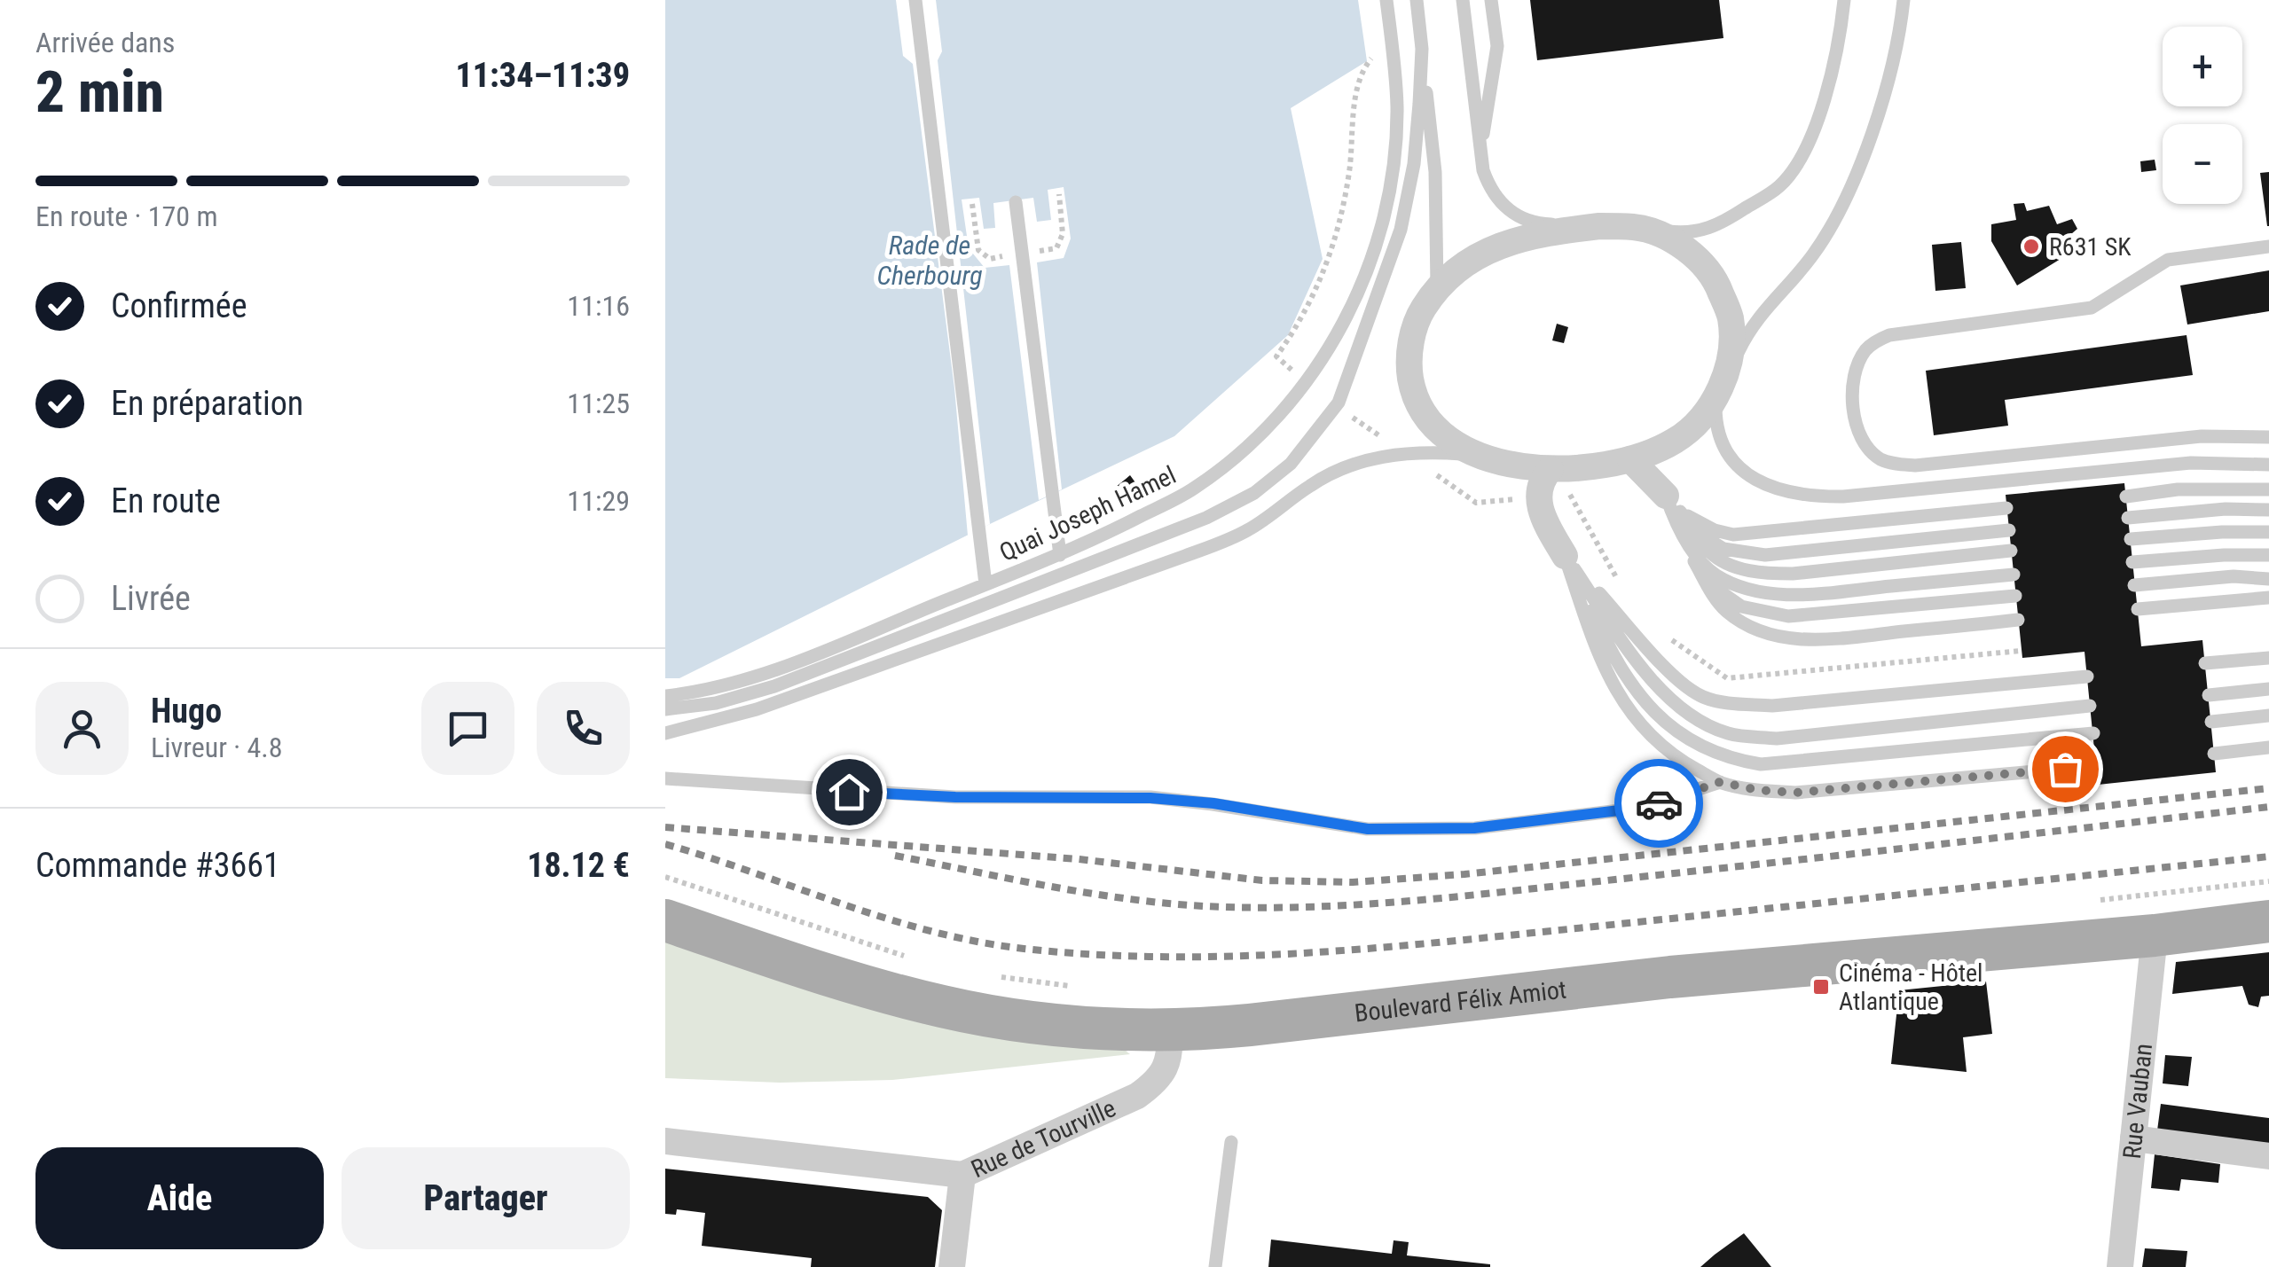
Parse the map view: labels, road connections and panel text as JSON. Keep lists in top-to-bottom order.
{
  "streets": {
    "main road": ["Boulevard Félix Amiot"],
    "street": ["Rue Vauban", "Rue de Tourville"],
    "lane": ["Quai Joseph Hamel"]
  },
  "crossings": [
    ["Boulevard Félix Amiot", "Rue Vauban"],
    ["Boulevard Félix Amiot", "Rue de Tourville"]
  ],
  "water": ["Rade de Cherbourg"],
  "places": {
    "other": ["R631 SK"],
    "transit": ["Cinéma - Hôtel Atlantique"]
  },
  "page": {
    "heading": ["2 min", "Arrivée dans", "11:34–11:39"],
    "panel": [
      "Hugo",
      "Livreur · 4.8",
      "Commande #3661",
      "18.12 €"
    ],
    "map_buttons": ["+", "−"],
    "bar": "En route · 170 m",
    "list": [
      ["Confirmée", "11:16"],
      ["En préparation", "11:25"],
      ["En route", "11:29"],
      "Livrée"
    ],
    "buttons": ["Aide", "Partager"]
  }
}
